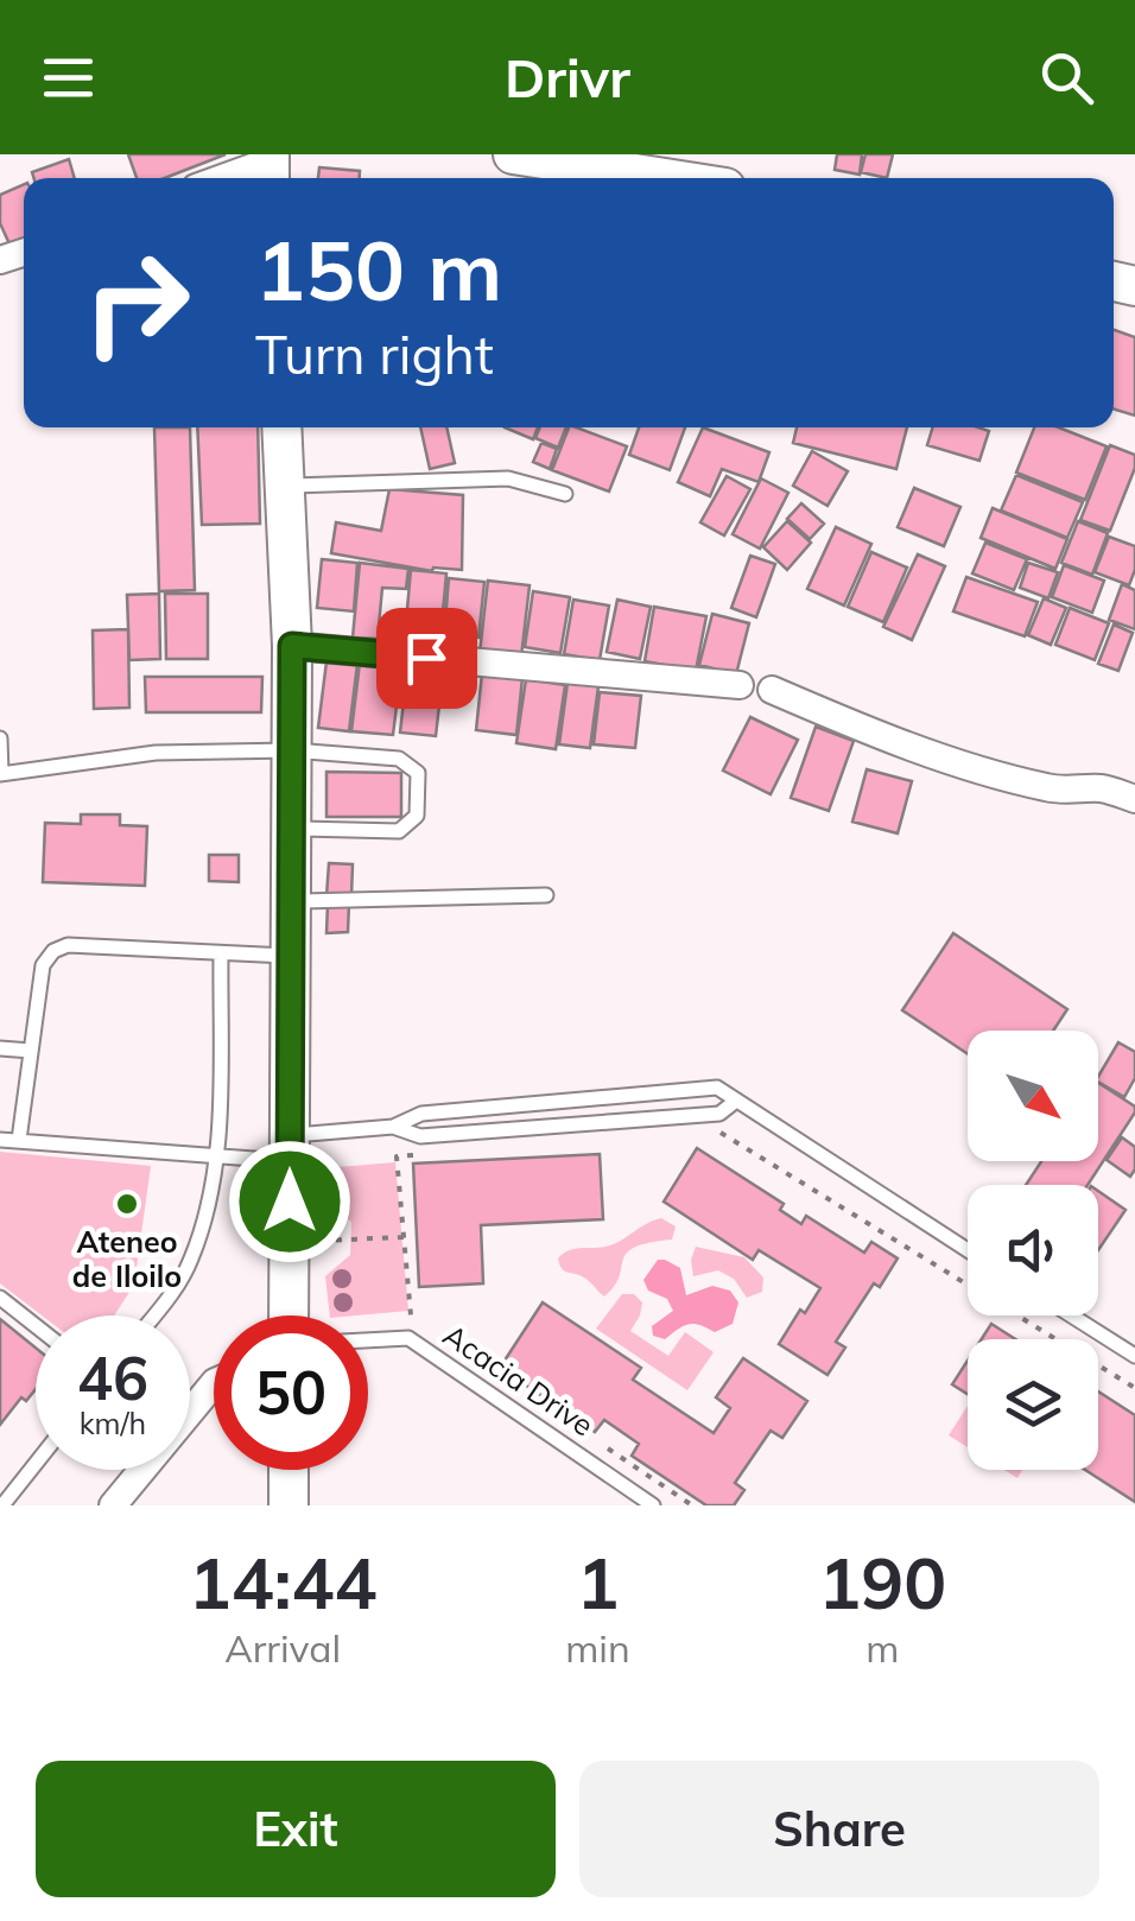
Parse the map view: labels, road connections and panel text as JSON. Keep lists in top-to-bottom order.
{
  "streets": {
    "lane": ["Acacia Drive"]
  },
  "places": ["Ateneo de Iloilo"],
  "north": "bottom right",
  "page": {
    "header": "Drivr",
    "turn": ["150 m", "Turn right"],
    "speed": "46 km/h",
    "limit": "50",
    "eta": [
      "14:44",
      "Arrival",
      "1",
      "min",
      "190",
      "m"
    ],
    "buttons": ["Exit", "Share"]
  }
}
